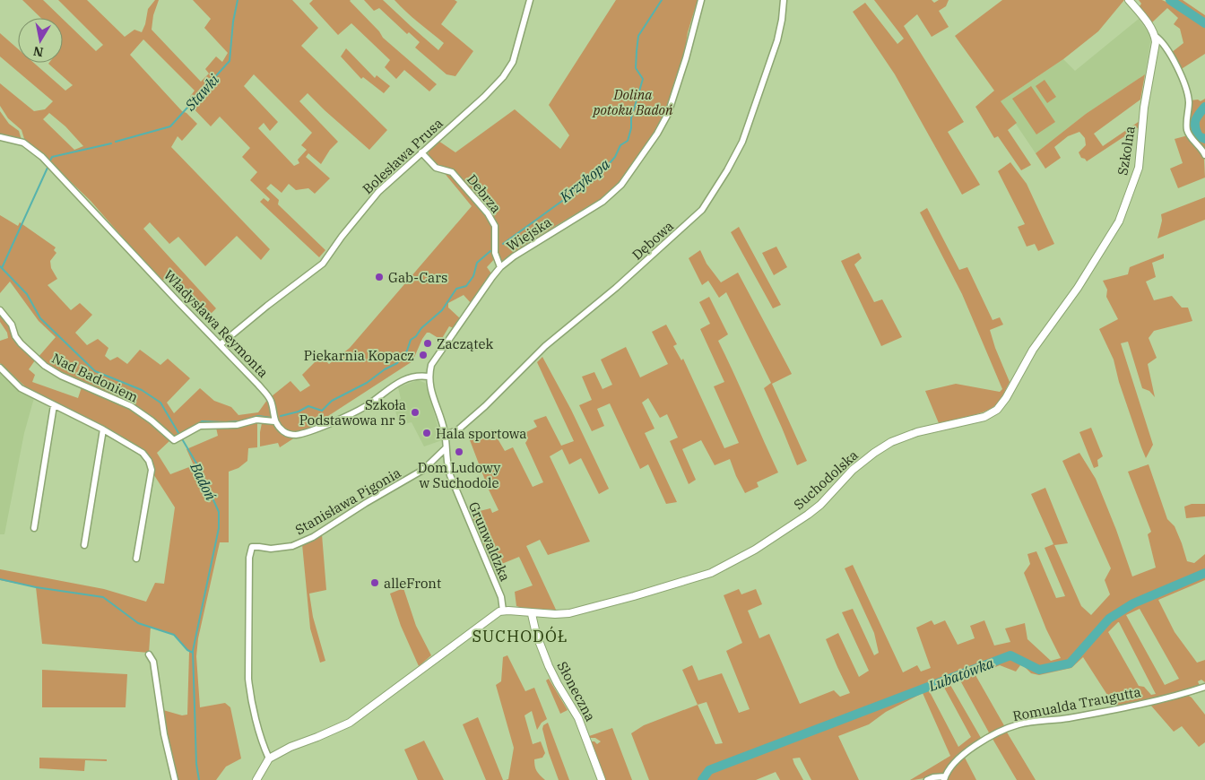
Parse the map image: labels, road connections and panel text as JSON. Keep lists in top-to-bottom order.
{
  "streets": {
    "street": [
      "Szkolna",
      "Bolesława Prusa",
      "Debrza",
      "Wiejska",
      "Dębowa",
      "Władysława Reymonta",
      "Nad Badoniem",
      "Suchodolska",
      "Stanisława Pigonia",
      "Grunwaldzka",
      "Słoneczna",
      "Romualda Traugutta"
    ]
  },
  "crossings": [
    ["Szkolna", "Suchodolska"],
    ["Bolesława Prusa", "Debrza"],
    ["Bolesława Prusa", "Władysława Reymonta"],
    ["Debrza", "Wiejska"],
    ["Wiejska", "Grunwaldzka"],
    ["Dębowa", "Grunwaldzka"],
    ["Władysława Reymonta", "Nad Badoniem"],
    ["Suchodolska", "Grunwaldzka"],
    ["Suchodolska", "Słoneczna"],
    ["Stanisława Pigonia", "Grunwaldzka"]
  ],
  "districts": ["SUCHODÓŁ"],
  "water": [
    "Stawki",
    "Krzykopa",
    "Badoń",
    "Lubatówka"
  ],
  "parks": ["Dolina potoku Badoń"],
  "places": [
    "Gab-Cars",
    "Zaczątek",
    "Piekarnia Kopacz",
    "Szkoła Podstawowa nr 5",
    "Hala sportowa",
    "Dom Ludowy w Suchodole",
    "alleFront"
  ],
  "north": "bottom"
}
